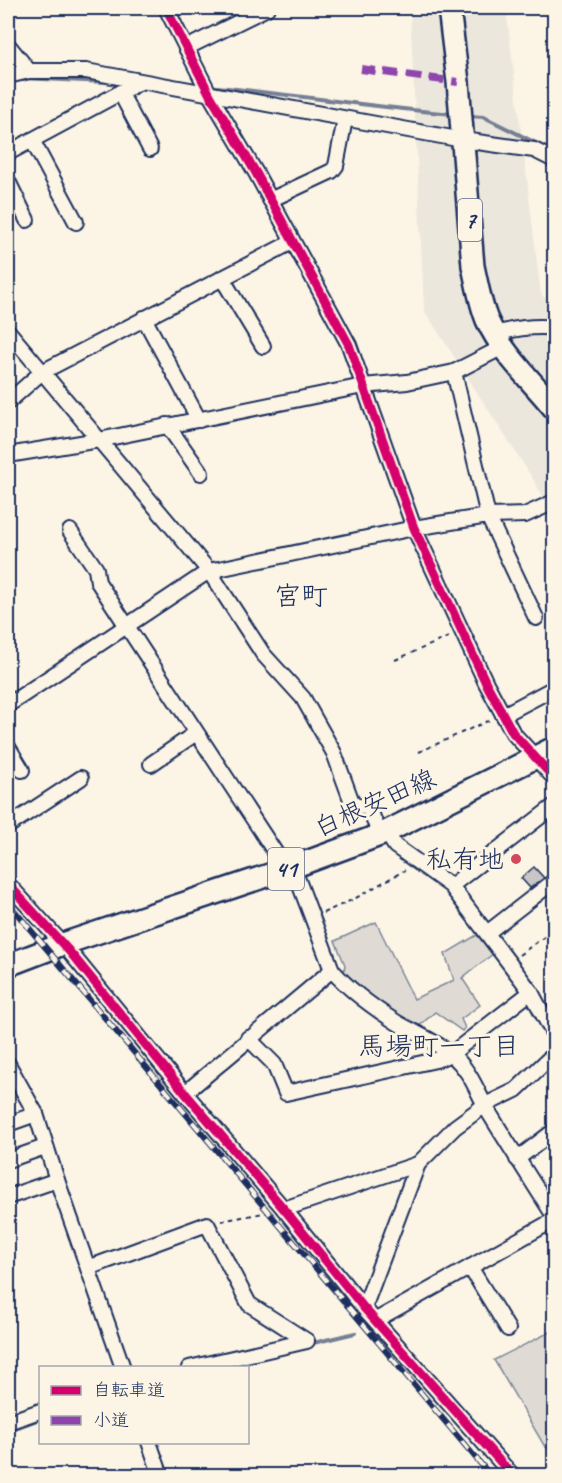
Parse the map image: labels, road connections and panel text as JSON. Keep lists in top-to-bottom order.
{
  "streets": {
    "main road": ["7", "白根安田線", "41"]
  },
  "districts": ["宮町", "馬場町一丁目"],
  "places": ["私有地"],
  "legend": ["自転車道", "小道"]
}
